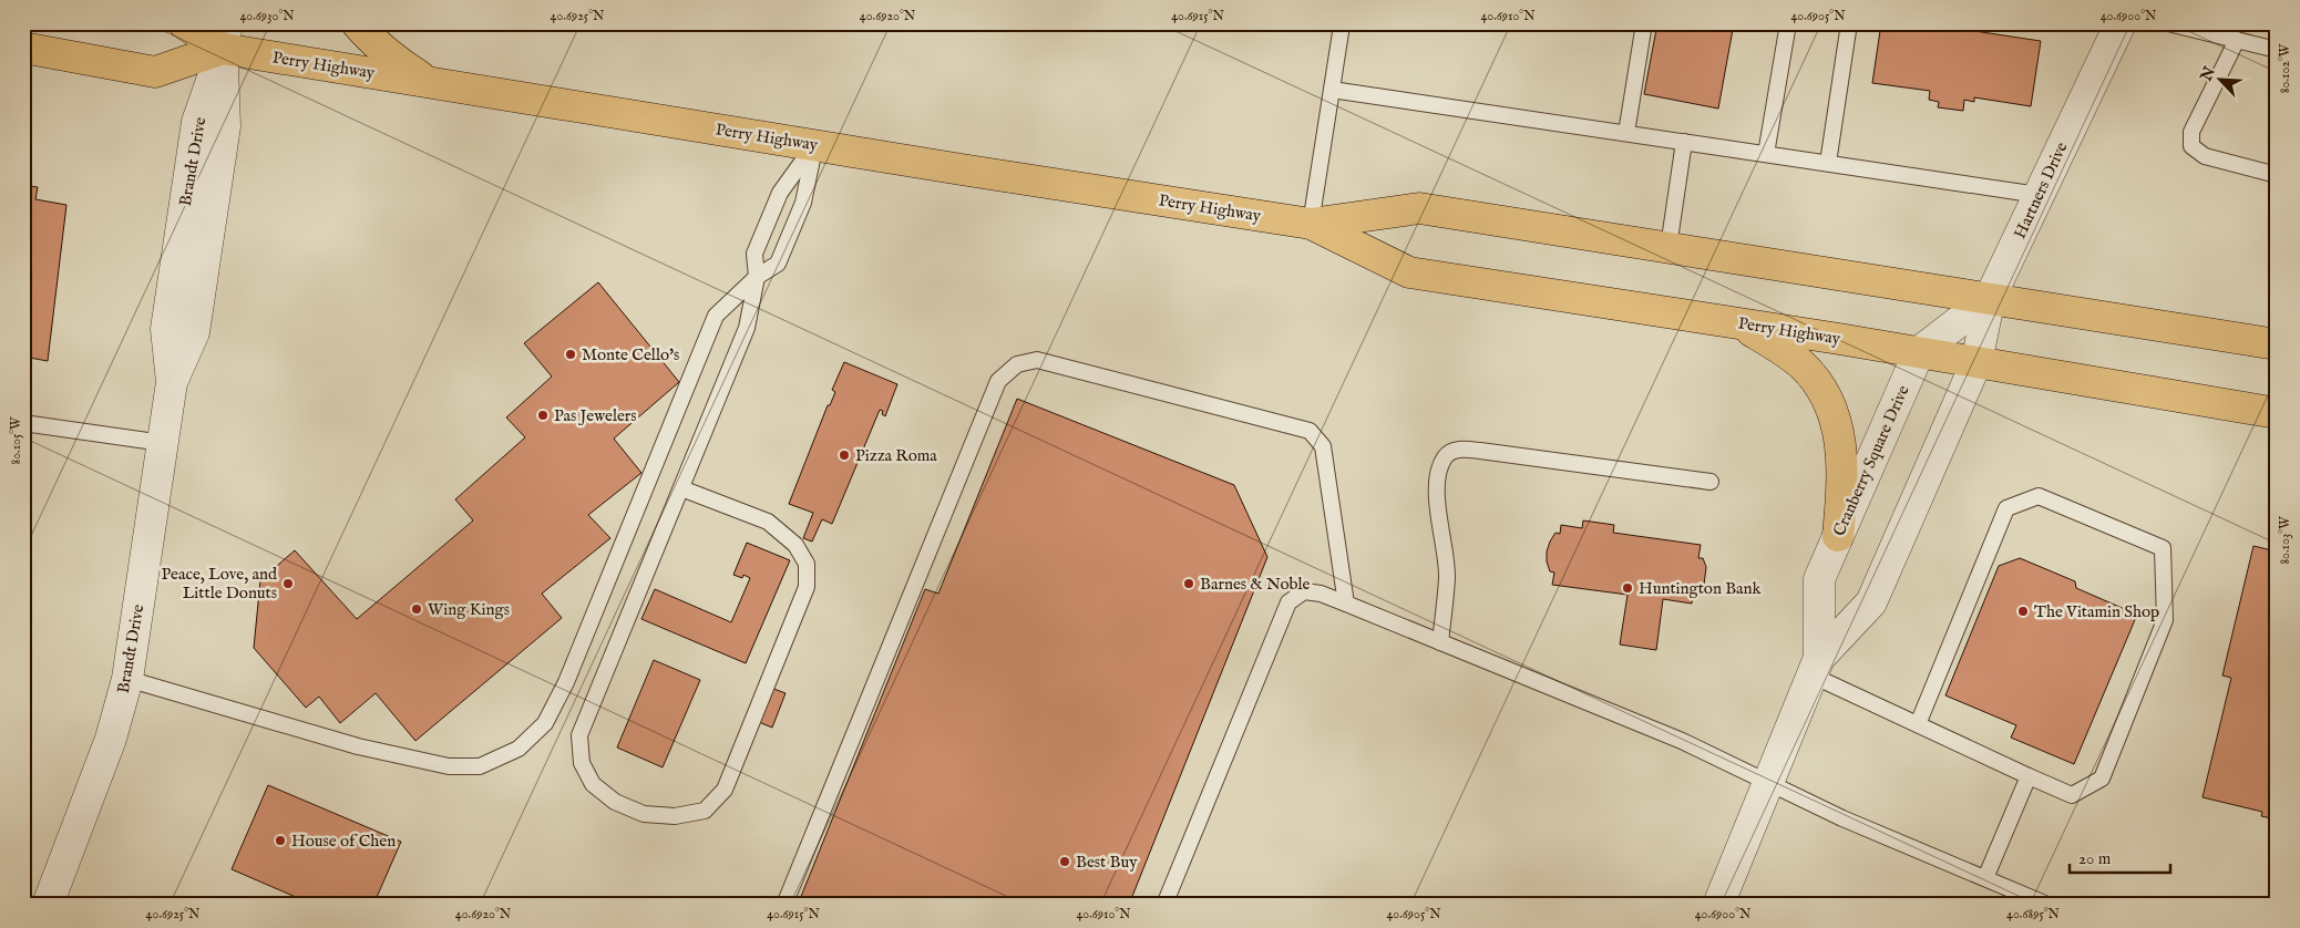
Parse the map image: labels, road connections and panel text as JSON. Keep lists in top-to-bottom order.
{
  "streets": {
    "main road": ["Perry Highway"],
    "street": ["Brandt Drive", "Hartners Drive", "Cranberry Square Drive"]
  },
  "crossings": [
    ["Perry Highway", "Brandt Drive"],
    ["Perry Highway", "Hartners Drive"],
    ["Perry Highway", "Cranberry Square Drive"],
    ["Hartners Drive", "Cranberry Square Drive"]
  ],
  "places": [
    "Monte Cello's",
    "Pas Jewelers",
    "Pizza Roma",
    "Peace, Love, and Little Donuts",
    "Barnes & Noble",
    "Huntington Bank",
    "Wing Kings",
    "The Vitamin Shop",
    "House of Chen",
    "Best Buy"
  ],
  "scale_bar": "20 m",
  "north": "top left",
  "coordinates": [
    "40.6930°N",
    "40.6925°N",
    "40.6920°N",
    "40.6915°N",
    "40.6910°N",
    "40.6905°N",
    "40.6900°N",
    "80.102°W",
    "80.105°W",
    "80.103°W",
    "40.6895°N"
  ]
}
